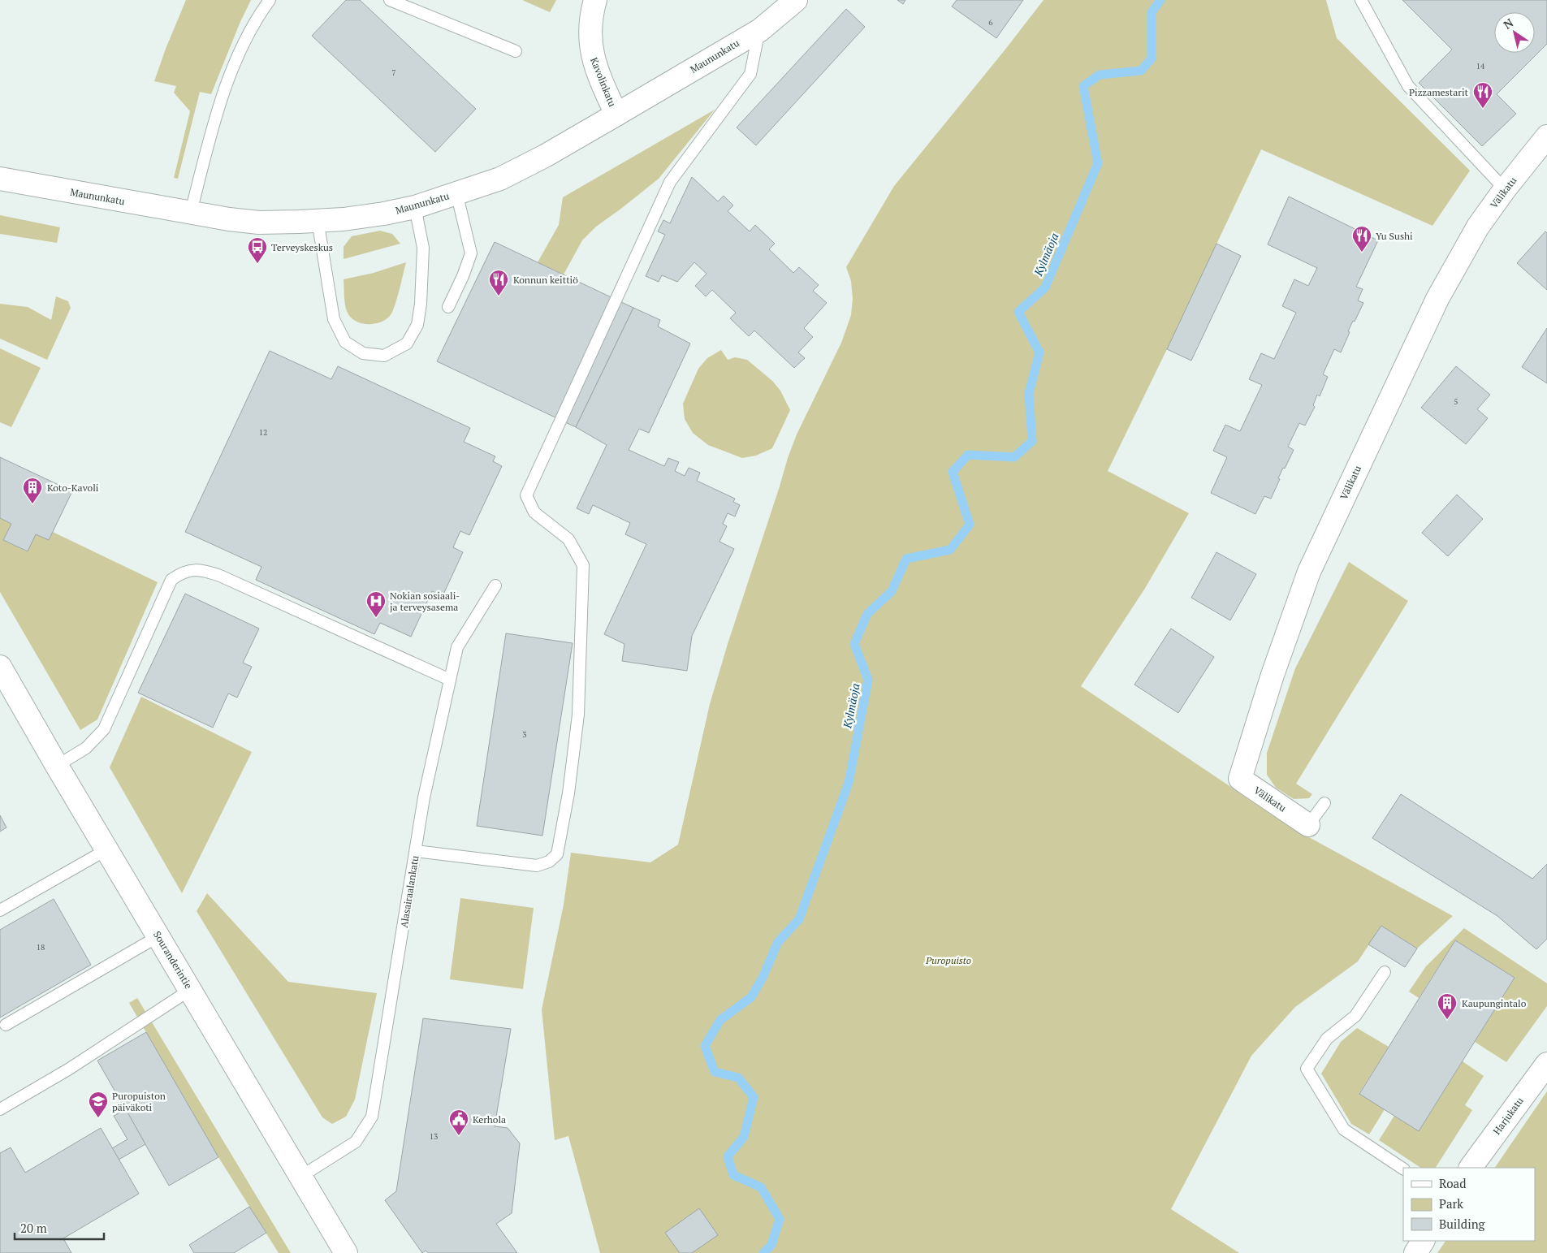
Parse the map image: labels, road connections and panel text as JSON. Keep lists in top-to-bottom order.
{
  "streets": {
    "street": [
      "Maununkatu",
      "Kavolinkatu",
      "Välikatu",
      "Souranderintie",
      "Harjukatu"
    ],
    "lane": ["Alasairaalankatu"]
  },
  "crossings": [
    ["Maununkatu", "Kavolinkatu"],
    ["Alasairaalankatu", "Souranderintie"]
  ],
  "water": ["Kylmäoja"],
  "parks": ["Puropuisto"],
  "places": {
    "restaurant": ["Pizzamestarit", "Yu Sushi", "Konnun keittiö"],
    "bus stop": ["Terveyskeskus"],
    "building": ["Koto-Kavoli", "Kaupungintalo"],
    "hospital": ["Nokian sosiaali- ja terveysasema"],
    "school or university": ["Puropuiston päiväkoti"],
    "public building": ["Kerhola"]
  },
  "house_numbers": [
    "6",
    "14",
    "7",
    "5",
    "12",
    "3",
    "18",
    "13"
  ],
  "legend": ["Road", "Park", "Building"],
  "scale_bar": "20 m",
  "north": "top left"
}
